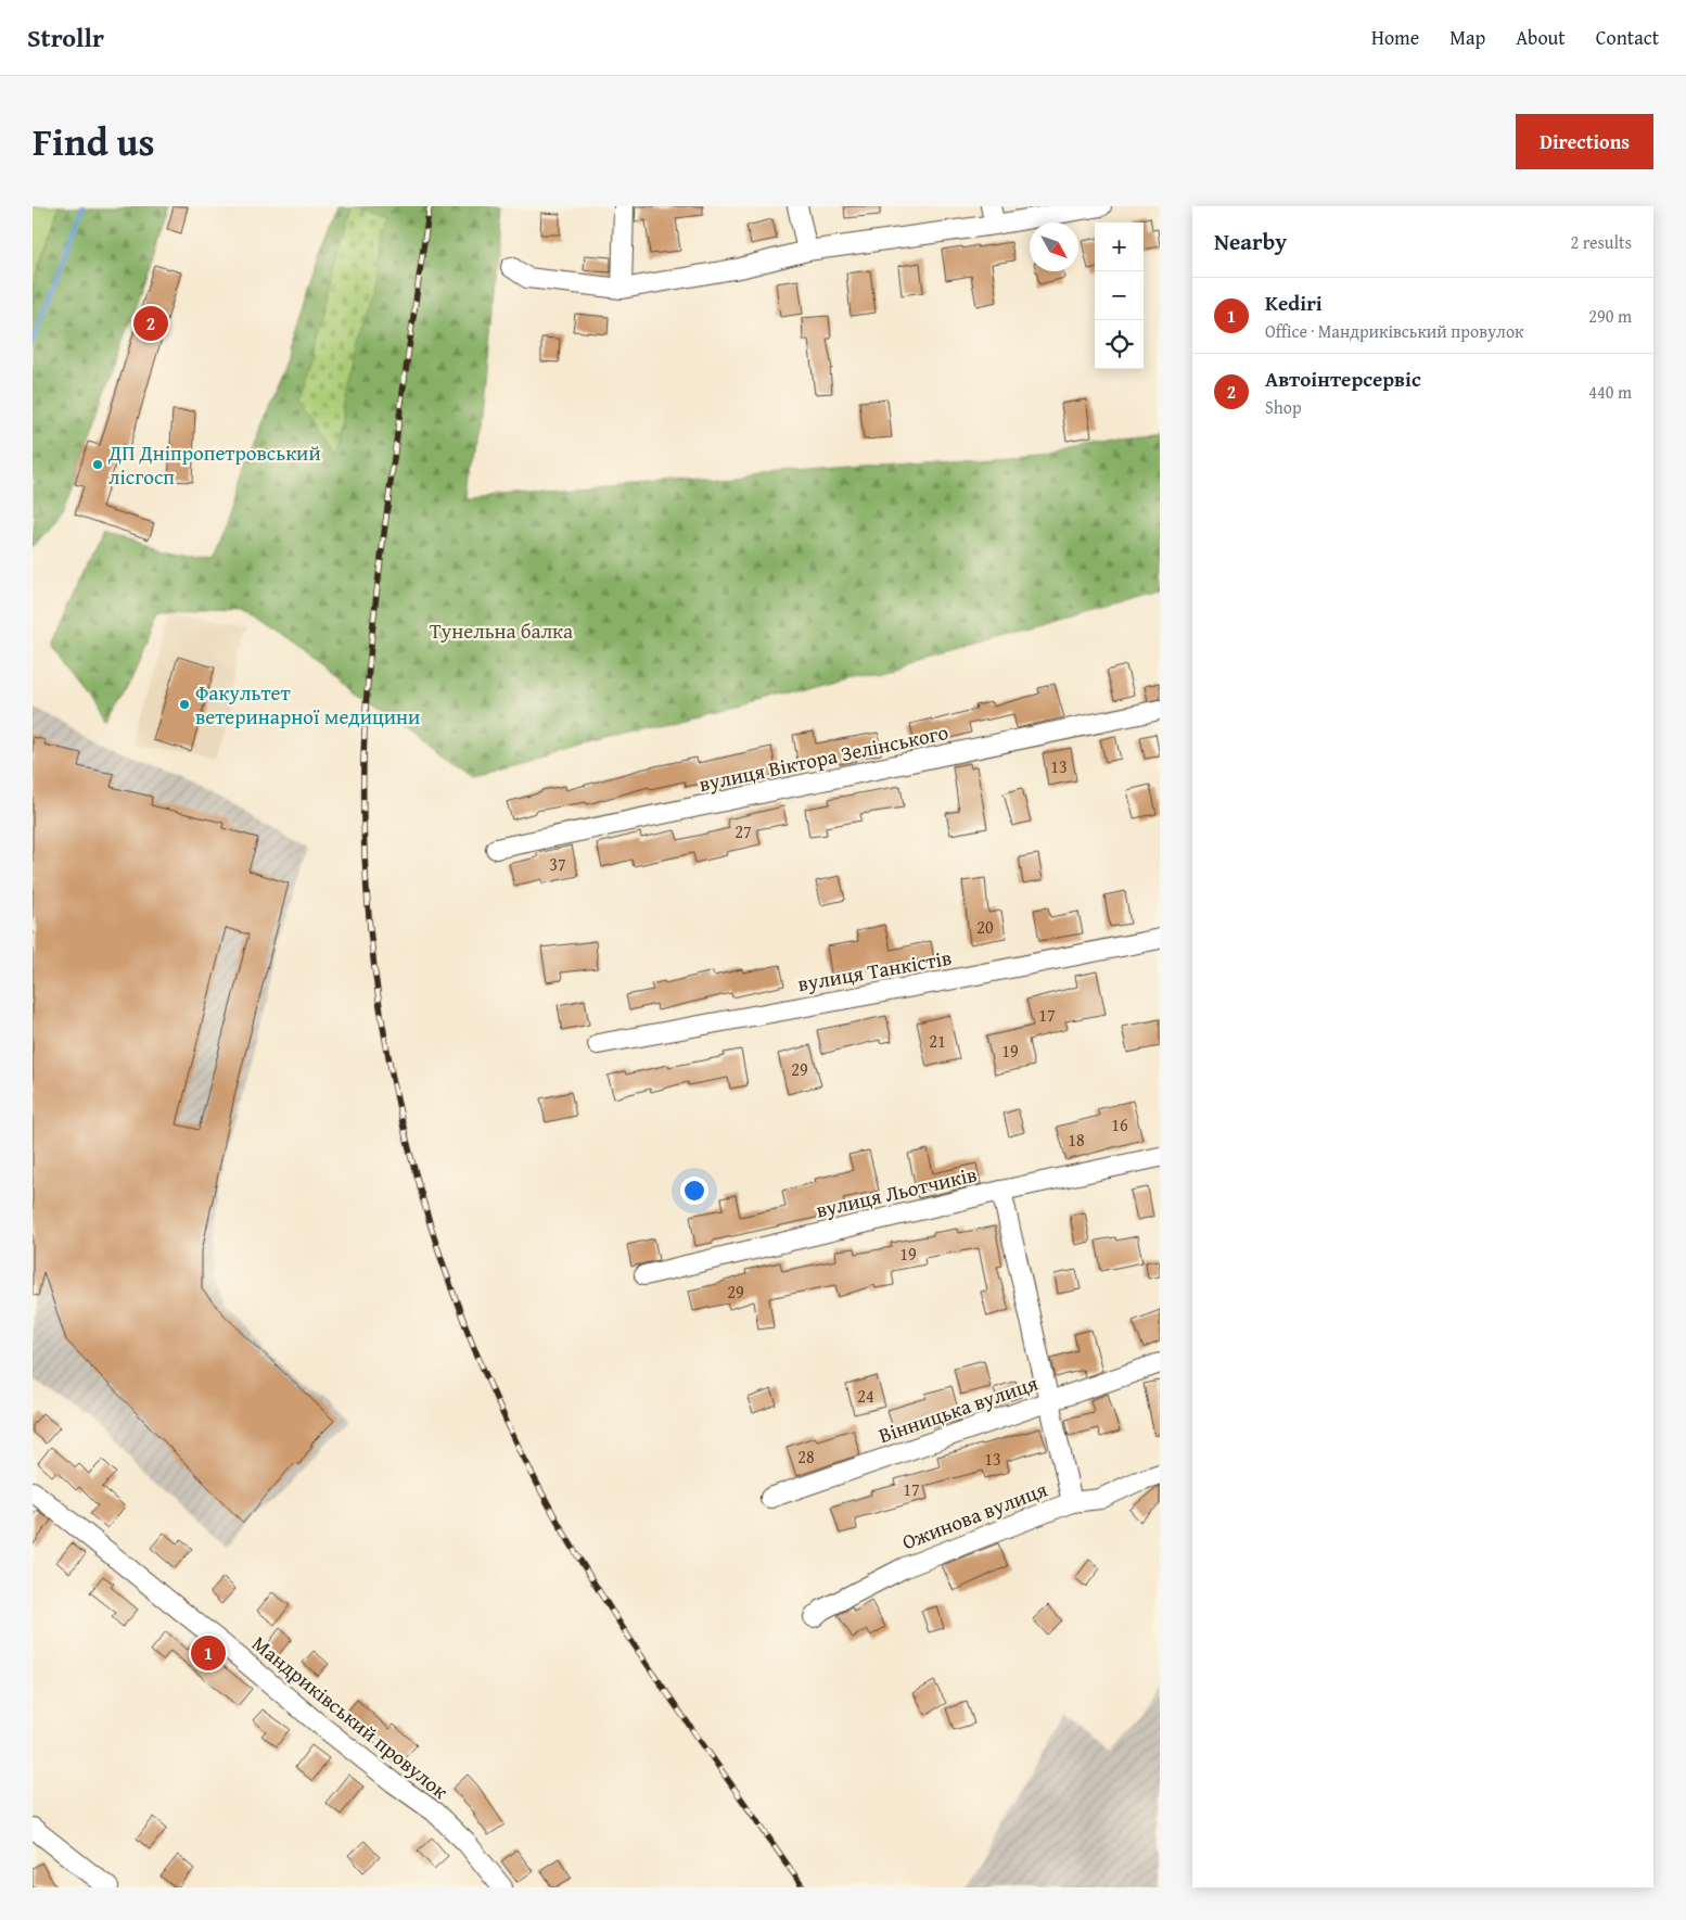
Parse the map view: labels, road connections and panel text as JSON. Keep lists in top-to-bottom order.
{
  "streets": {
    "street": [
      "вулиця Віктора Зелінського",
      "вулиця Танкістів",
      "вулиця Льотчиків",
      "Вінницька вулиця",
      "Ожинова вулиця",
      "Мандриківський провулок"
    ]
  },
  "parks": ["Тунельна балка"],
  "places": ["ДП Дніпропетровський лісгосп", "Факультет ветеринарної медицини"],
  "house_numbers": [
    "13",
    "27",
    "37",
    "20",
    "17",
    "21",
    "19",
    "29",
    "16",
    "18",
    "19",
    "29",
    "24",
    "28",
    "13",
    "17"
  ],
  "north": "bottom right",
  "page": {
    "header": "Strollr",
    "nav": [
      "Home",
      "Map",
      "About",
      "Contact"
    ],
    "title": "Find us",
    "buttons": "Directions",
    "heading": ["Nearby", "2 results"],
    "map_buttons": ["+", "−"],
    "list": [
      {
        "mark": "1",
        "name": "Kediri",
        "note": "Office · Мандриківський провулок",
        "value": "290 m"
      },
      {
        "mark": "2",
        "name": "Автоінтерсервіс",
        "note": "Shop",
        "value": "440 m"
      }
    ],
    "pins": ["2", "1"]
  }
}
